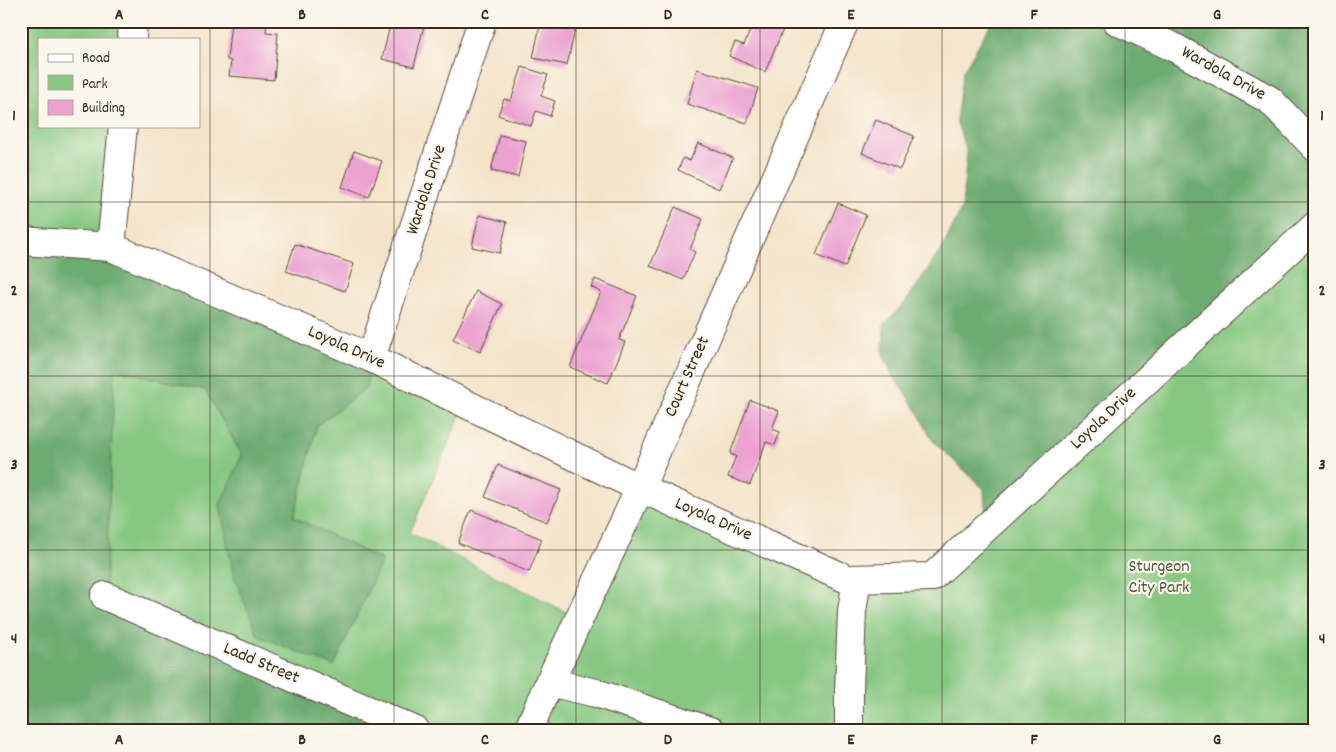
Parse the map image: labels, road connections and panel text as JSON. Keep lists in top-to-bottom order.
{
  "streets": {
    "street": [
      "Wardola Drive",
      "Loyola Drive",
      "Court Street",
      "Ladd Street"
    ]
  },
  "crossings": [
    ["Wardola Drive", "Loyola Drive"],
    ["Loyola Drive", "Court Street"]
  ],
  "parks": ["Sturgeon City Park"],
  "legend": ["Road", "Park", "Building"],
  "grid": {
    "columns": [
      "A",
      "B",
      "C",
      "D",
      "E",
      "F",
      "G"
    ],
    "rows": [
      "1",
      "2",
      "3",
      "4"
    ]
  }
}
